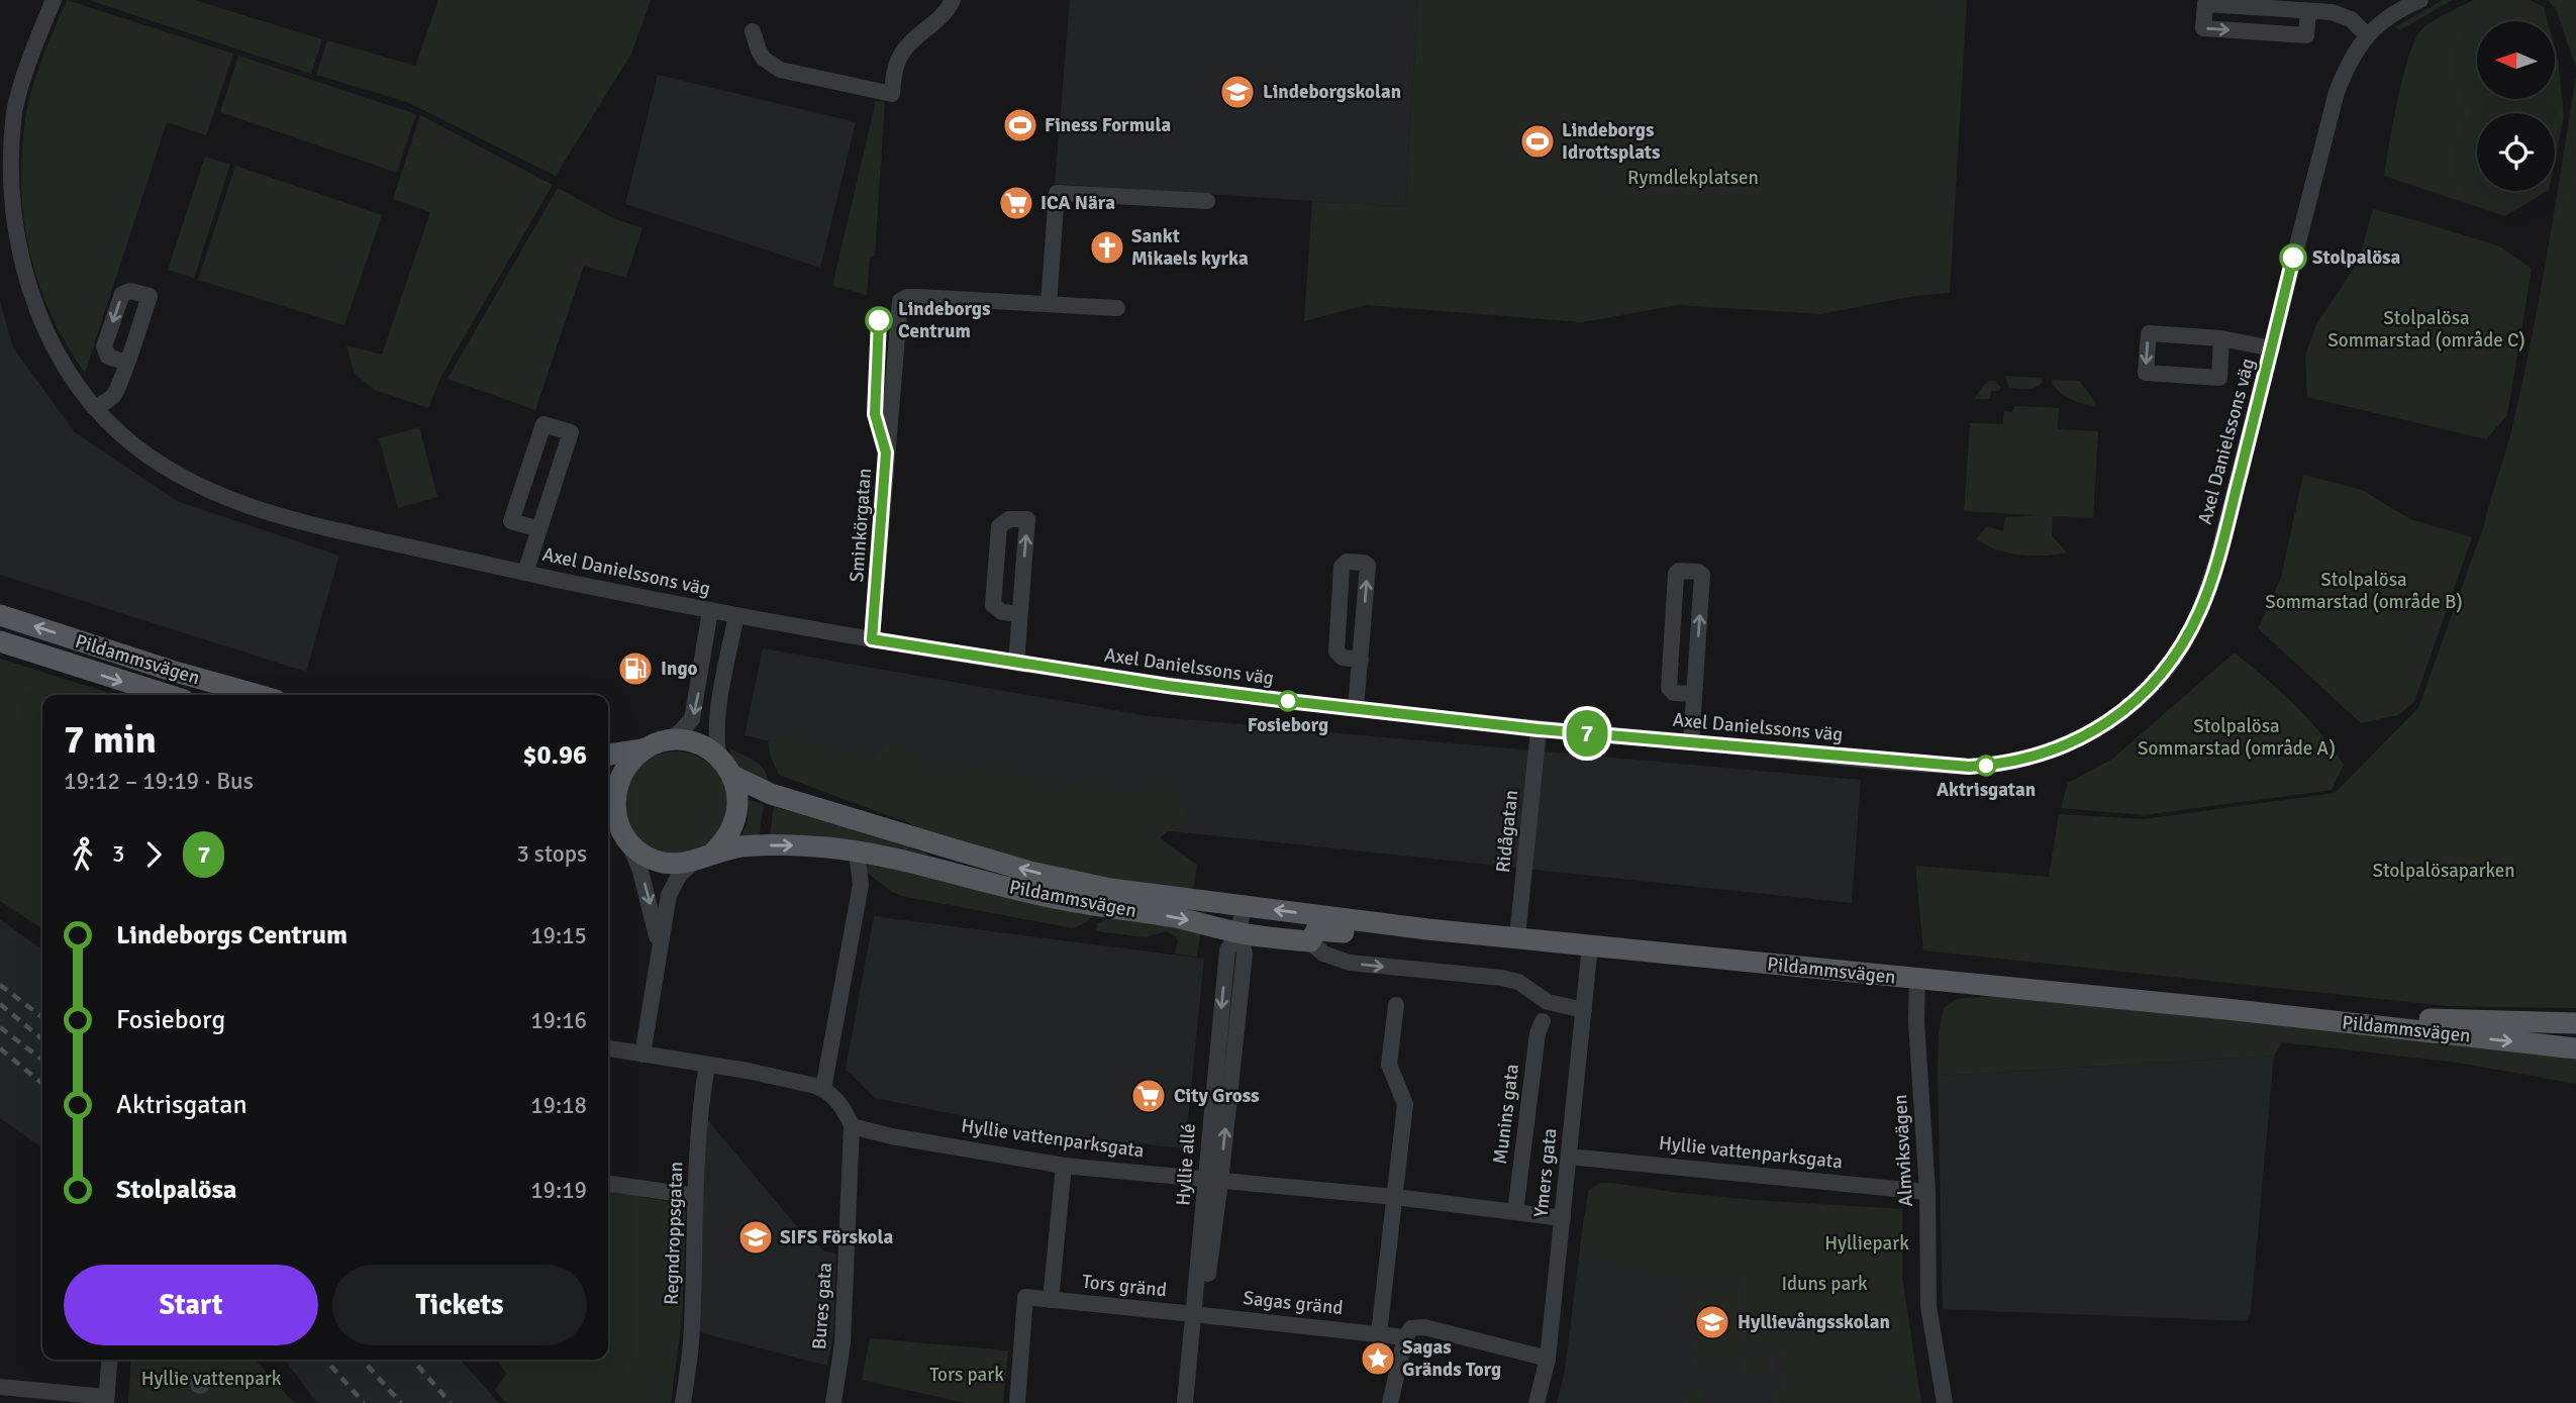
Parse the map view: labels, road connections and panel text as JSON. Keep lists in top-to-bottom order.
{
  "streets": {
    "main road": ["Pildammsvägen"],
    "street": [
      "Axel Danielssons väg",
      "Sminkörgatan",
      "Ridågatan",
      "Munins gata",
      "Hyllie vattenparksgata",
      "Almviksvägen",
      "Hyllie allé",
      "Ymers gata",
      "Regndroppsgatan",
      "Tors gränd",
      "Sagas gränd",
      "Bures gata"
    ]
  },
  "crossings": [
    ["Axel Danielssons väg", "Sminkörgatan"],
    ["Axel Danielssons väg", "Ridågatan"],
    ["Pildammsvägen", "Ridågatan"],
    ["Pildammsvägen", "Almviksvägen"],
    ["Pildammsvägen", "Hyllie allé"],
    ["Pildammsvägen", "Ymers gata"],
    ["Munins gata", "Hyllie vattenparksgata"],
    ["Hyllie vattenparksgata", "Almviksvägen"],
    ["Hyllie vattenparksgata", "Hyllie allé"],
    ["Hyllie vattenparksgata", "Ymers gata"],
    ["Hyllie vattenparksgata", "Bures gata"],
    ["Hyllie allé", "Tors gränd"],
    ["Hyllie allé", "Sagas gränd"],
    ["Ymers gata", "Sagas gränd"],
    ["Tors gränd", "Sagas gränd"]
  ],
  "parks": [
    "Rymdlekplatsen",
    "Stolpalösa Sommarstad (område C)",
    "Stolpalösa Sommarstad (område B)",
    "Stolpalösa Sommarstad (område A)",
    "Stolpalösaparken",
    "Hylliepark",
    "Iduns park",
    "Tors park",
    "Hyllie vattenpark"
  ],
  "places": {
    "school or university": ["Lindeborgskolan", "SIFS Förskola", "Hyllievångsskolan"],
    "sports": ["Finess Formula", "Lindeborgs Idrottsplats"],
    "supermarket": ["ICA Nära", "City Gross"],
    "church": ["Sankt Mikaels kyrka"],
    "other": [
      "Stolpalösa",
      "Lindeborgs Centrum",
      "Fosieborg",
      "Aktrisgatan"
    ],
    "fuel station": ["Ingo"],
    "place": ["Sagas Gränds Torg"]
  },
  "lines": ["bus line 7"],
  "north": "left",
  "page": {
    "on_map": "7",
    "heading": ["7 min", "19:12 – 19:19 · Bus", "$0.96"],
    "legs": ["3", "7", "3 stops"],
    "list": [
      {
        "name": "Lindeborgs Centrum",
        "value": "19:15"
      },
      {
        "name": "Fosieborg",
        "value": "19:16"
      },
      {
        "name": "Aktrisgatan",
        "value": "19:18"
      },
      {
        "name": "Stolpalösa",
        "value": "19:19"
      }
    ],
    "buttons": ["Start", "Tickets"]
  }
}
